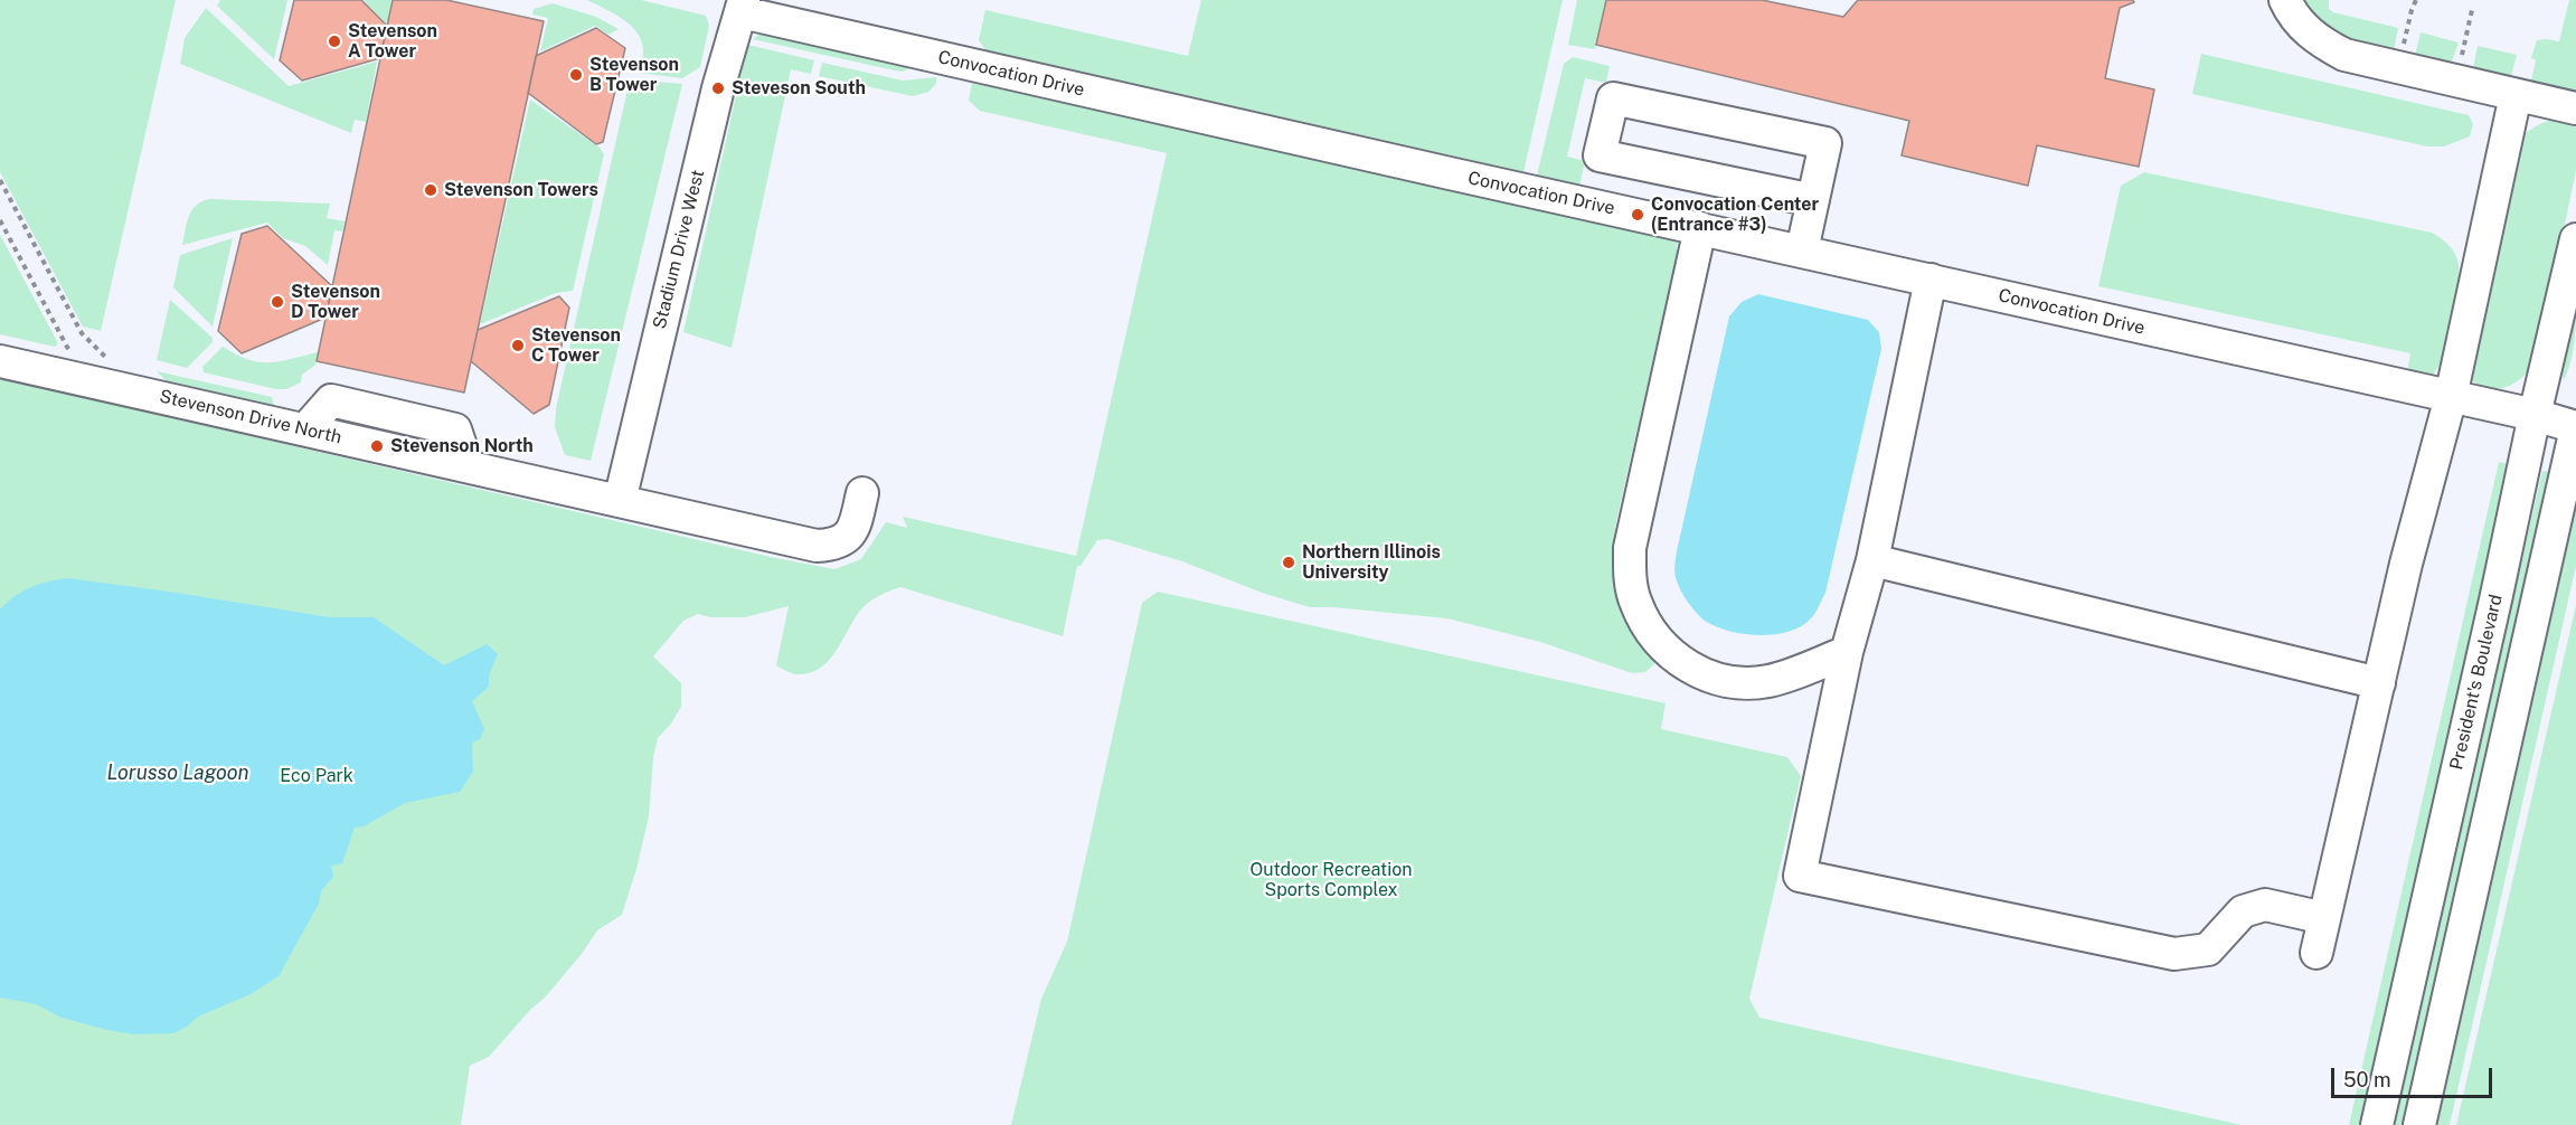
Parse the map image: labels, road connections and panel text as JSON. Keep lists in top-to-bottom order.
{
  "streets": {
    "street": [
      "Convocation Drive",
      "Stadium Drive West",
      "Stevenson Drive North",
      "President's Boulevard"
    ]
  },
  "crossings": [
    ["Convocation Drive", "Stadium Drive West"],
    ["Convocation Drive", "President's Boulevard"],
    ["Stadium Drive West", "Stevenson Drive North"]
  ],
  "water": ["Lorusso Lagoon"],
  "parks": ["Eco Park", "Outdoor Recreation Sports Complex"],
  "places": [
    "Stevenson A Tower",
    "Stevenson B Tower",
    "Steveson South",
    "Stevenson Towers",
    "Convocation Center (Entrance #3)",
    "Stevenson D Tower",
    "Stevenson C Tower",
    "Stevenson North",
    "Northern Illinois University"
  ],
  "scale_bar": "50 m"
}
